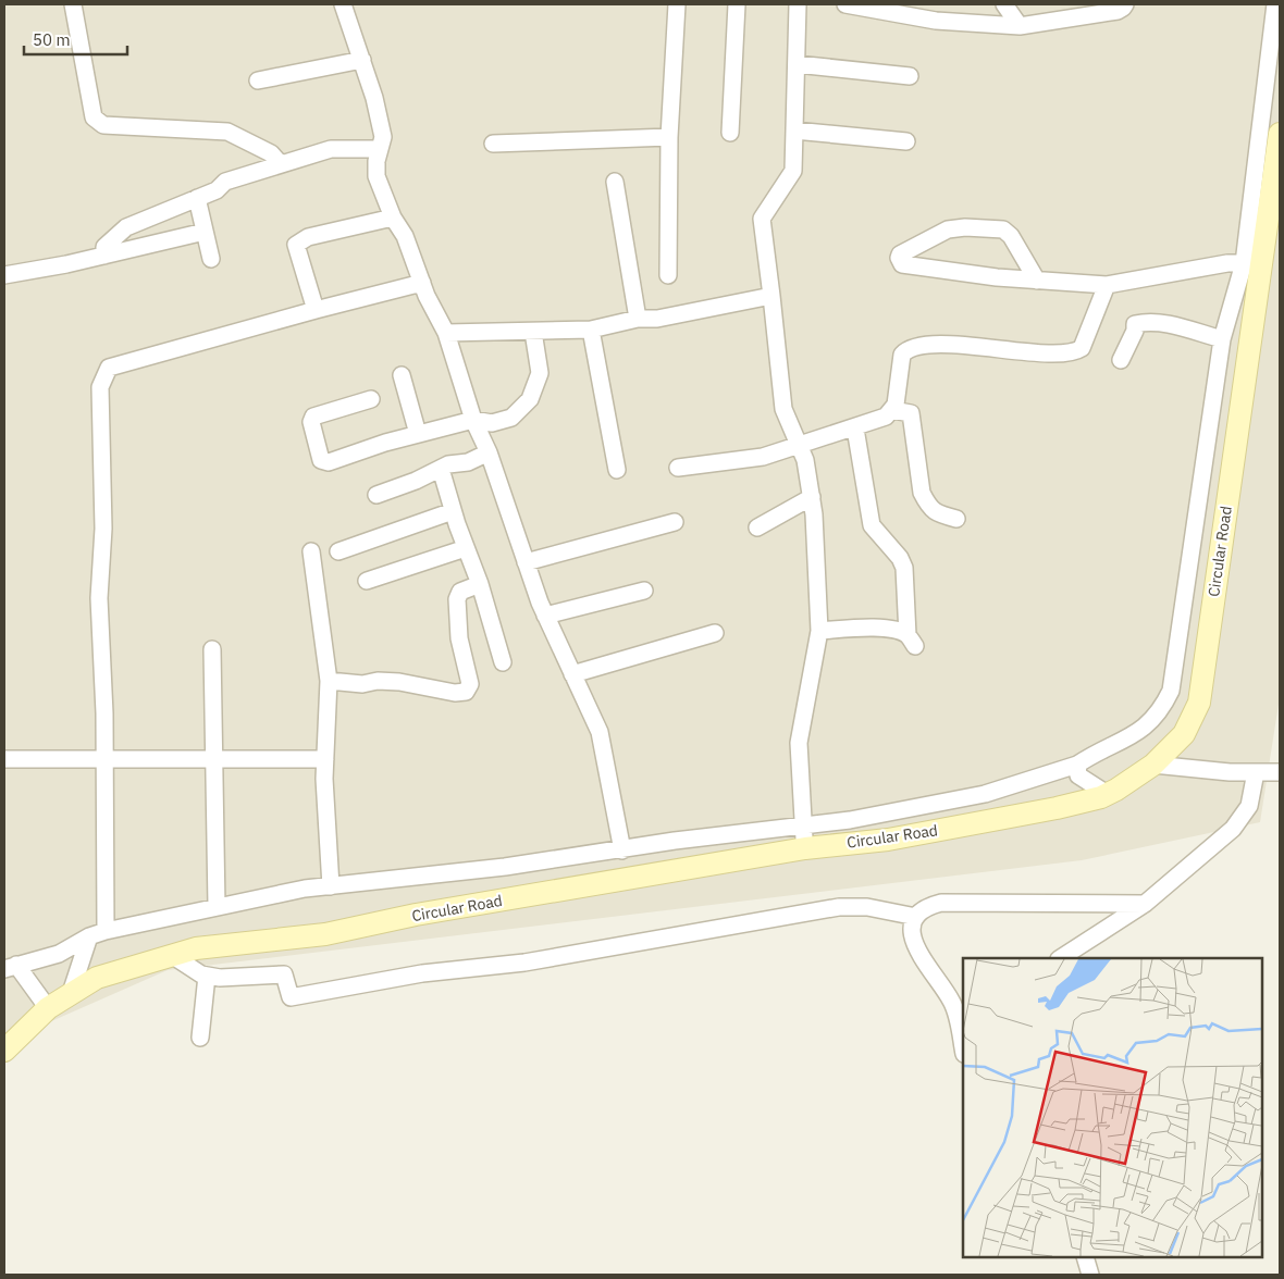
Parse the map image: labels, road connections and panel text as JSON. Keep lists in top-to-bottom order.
{
  "streets": {
    "main road": ["Circular Road"]
  },
  "scale_bar": "50 m"
}
